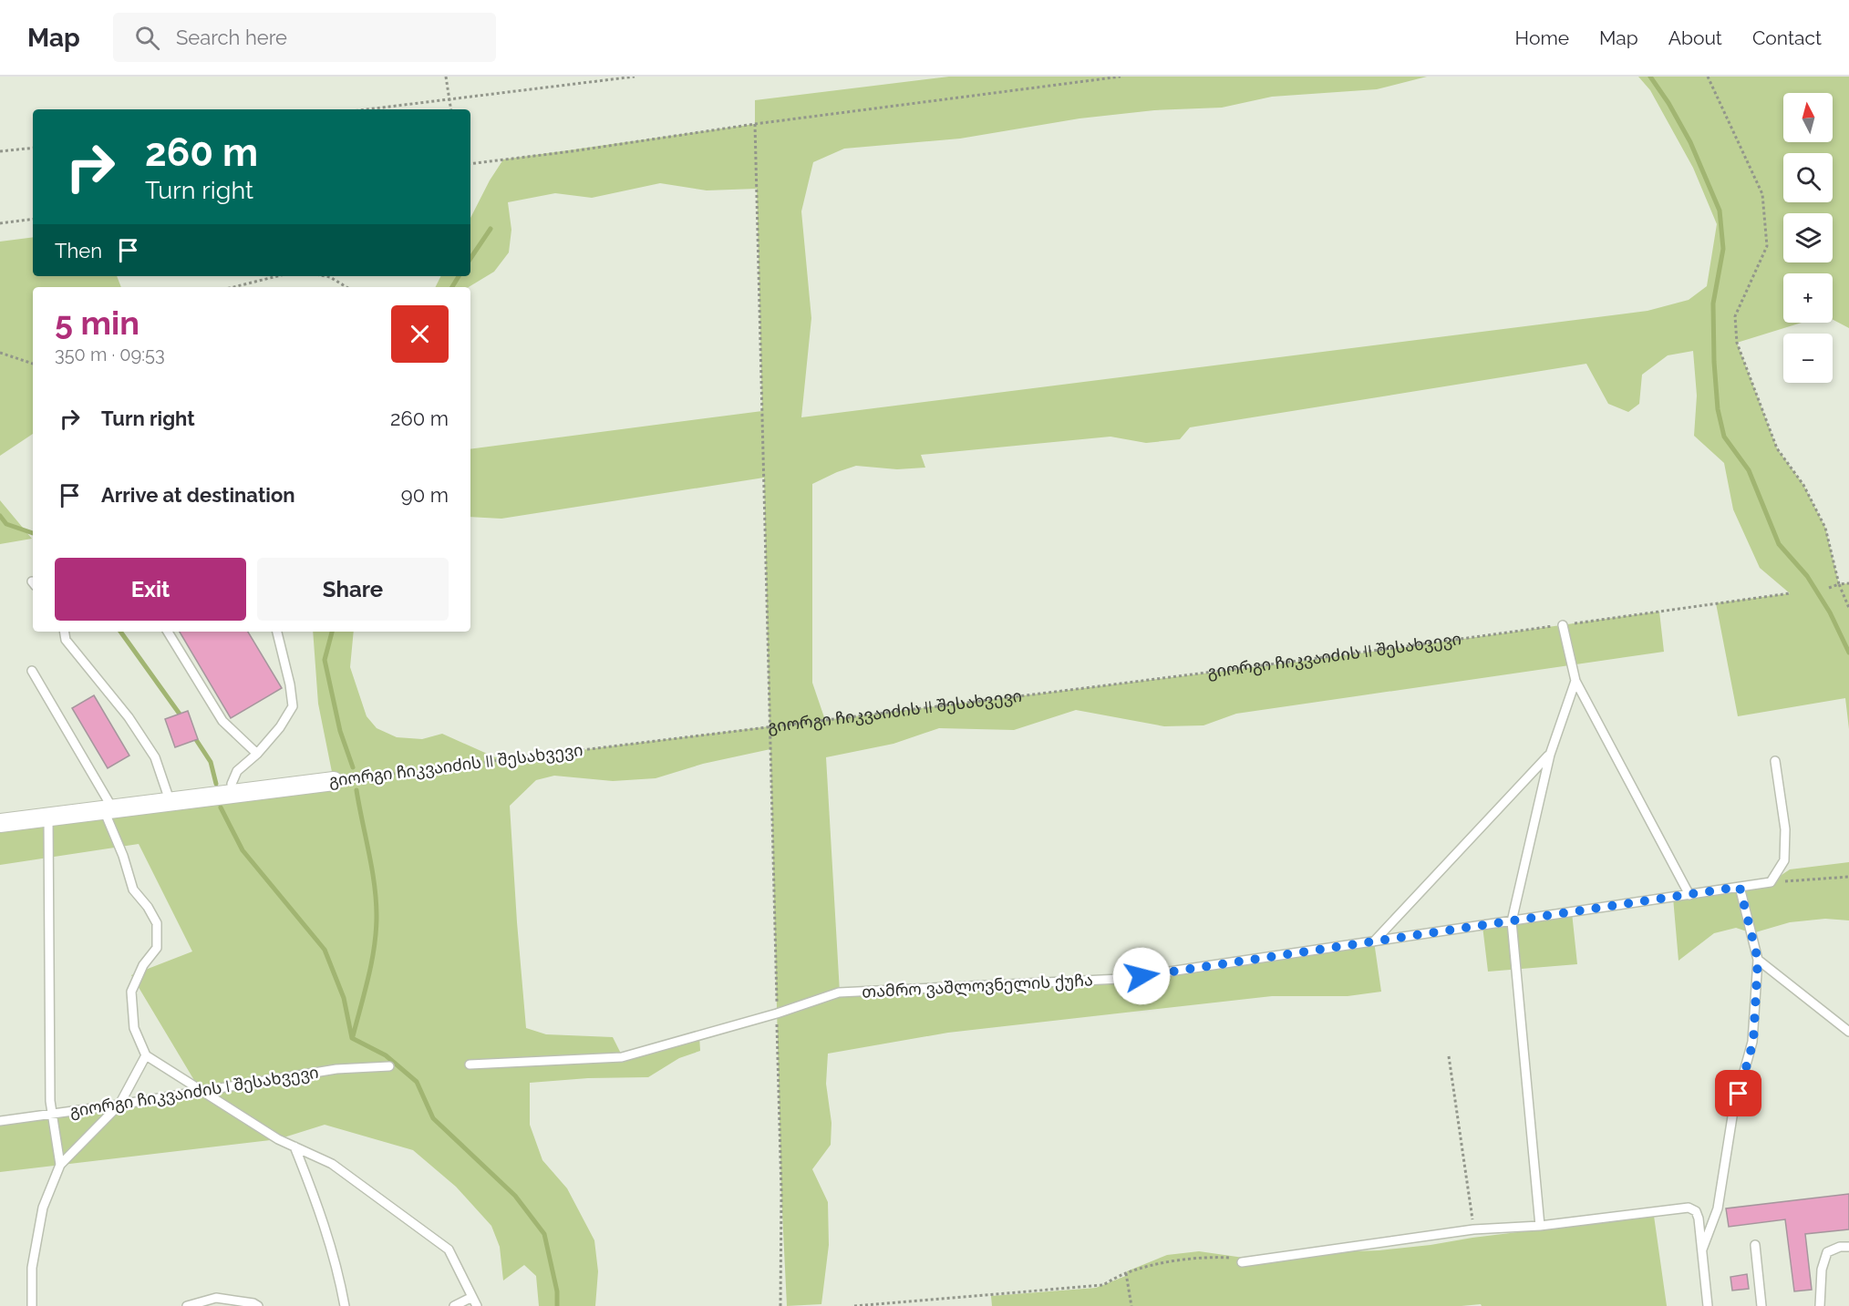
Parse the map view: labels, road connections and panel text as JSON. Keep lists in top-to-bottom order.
{
  "streets": {
    "street": ["გიორგი ჩიკვაიძის II შესახვევი"],
    "lane": ["თამრო ვაშლოვნელის ქუჩა", "გიორგი ჩიკვაიძის I შესახვევი"]
  },
  "north": "top",
  "page": {
    "header": "Map",
    "search": "Search here",
    "nav": [
      "Home",
      "Map",
      "About",
      "Contact"
    ],
    "map_buttons": ["+", "−"],
    "turn": ["260 m", "Turn right"],
    "then": "Then",
    "heading": ["5 min", "350 m · 09:53"],
    "list": [
      {
        "name": "Turn right",
        "value": "260 m"
      },
      {
        "name": "Arrive at destination",
        "value": "90 m"
      }
    ],
    "buttons": ["Exit", "Share"]
  }
}
